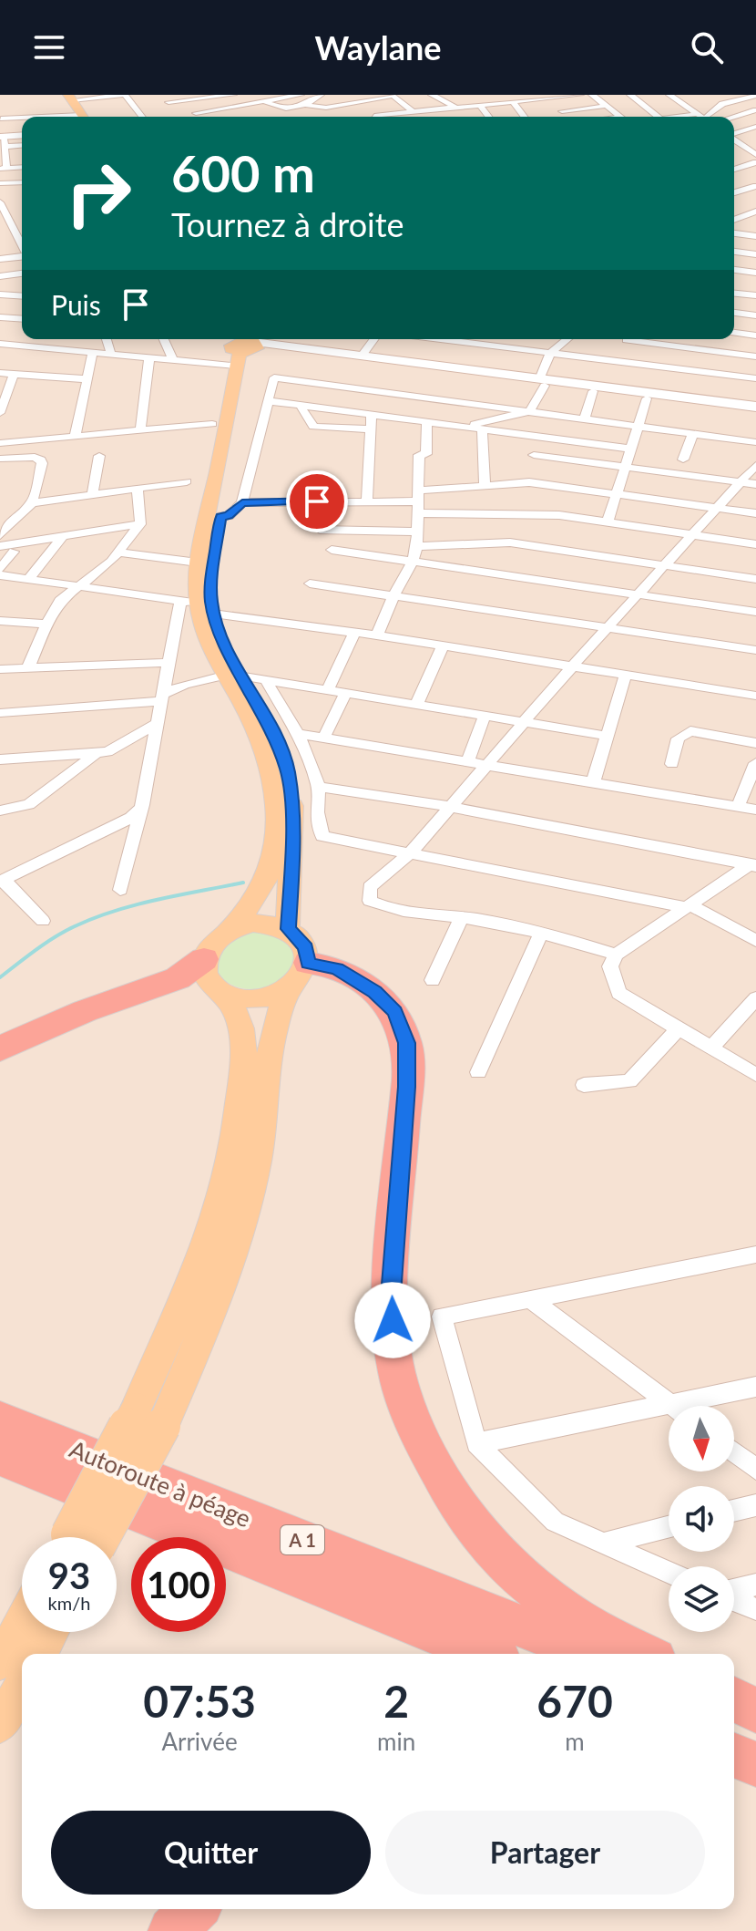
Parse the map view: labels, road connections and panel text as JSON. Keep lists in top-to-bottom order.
{
  "streets": {
    "highway": ["Autoroute à péage", "A 1"]
  },
  "north": "bottom",
  "page": {
    "header": "Waylane",
    "turn": ["600 m", "Tournez à droite"],
    "then": "Puis",
    "speed": "93 km/h",
    "limit": "100",
    "eta": [
      "07:53",
      "Arrivée",
      "2",
      "min",
      "670",
      "m"
    ],
    "buttons": ["Quitter", "Partager"]
  }
}
